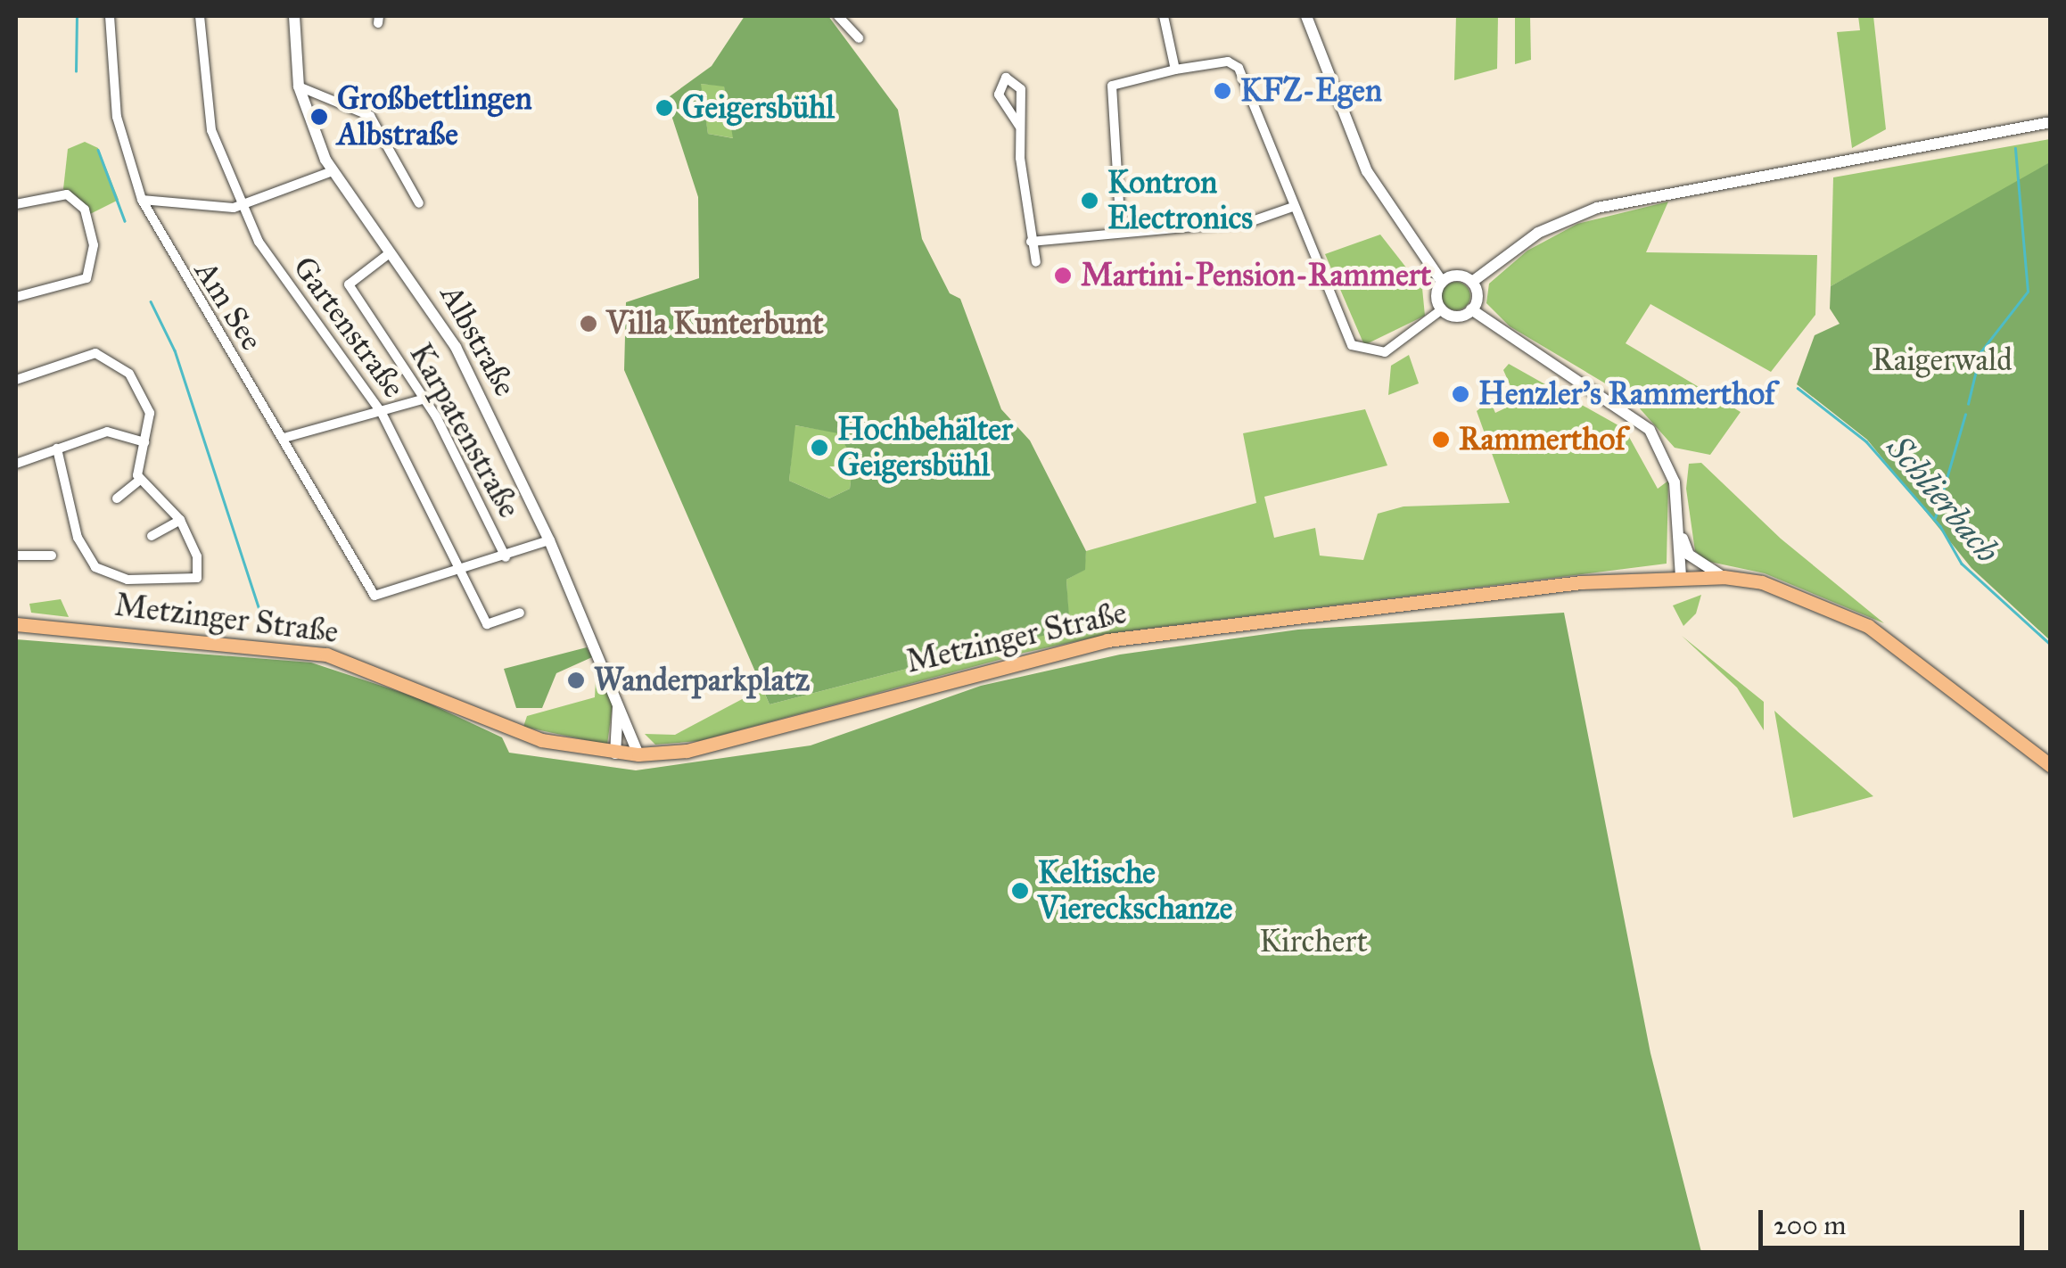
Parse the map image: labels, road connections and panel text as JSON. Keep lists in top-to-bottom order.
{
  "streets": {
    "main road": ["Metzinger Straße"],
    "street": [
      "Am See",
      "Gartenstraße",
      "Albstraße",
      "Karpatenstraße"
    ]
  },
  "crossings": [
    ["Am See", "Gartenstraße"],
    ["Albstraße", "Karpatenstraße"],
    ["Albstraße", "Metzinger Straße"]
  ],
  "water": ["Schlierbach"],
  "parks": ["Raigerwald", "Kirchert"],
  "places": [
    "KFZ-Egen",
    "Geigersbühl",
    "Großbettlingen Albstraße",
    "Kontron Electronics",
    "Martini-Pension-Rammert",
    "Villa Kunterbunt",
    "Henzler's Rammerthof",
    "Rammerthof",
    "Hochbehälter Geigersbühl",
    "Wanderparkplatz",
    "Keltische Viereckschanze"
  ],
  "scale_bar": "200 m"
}
